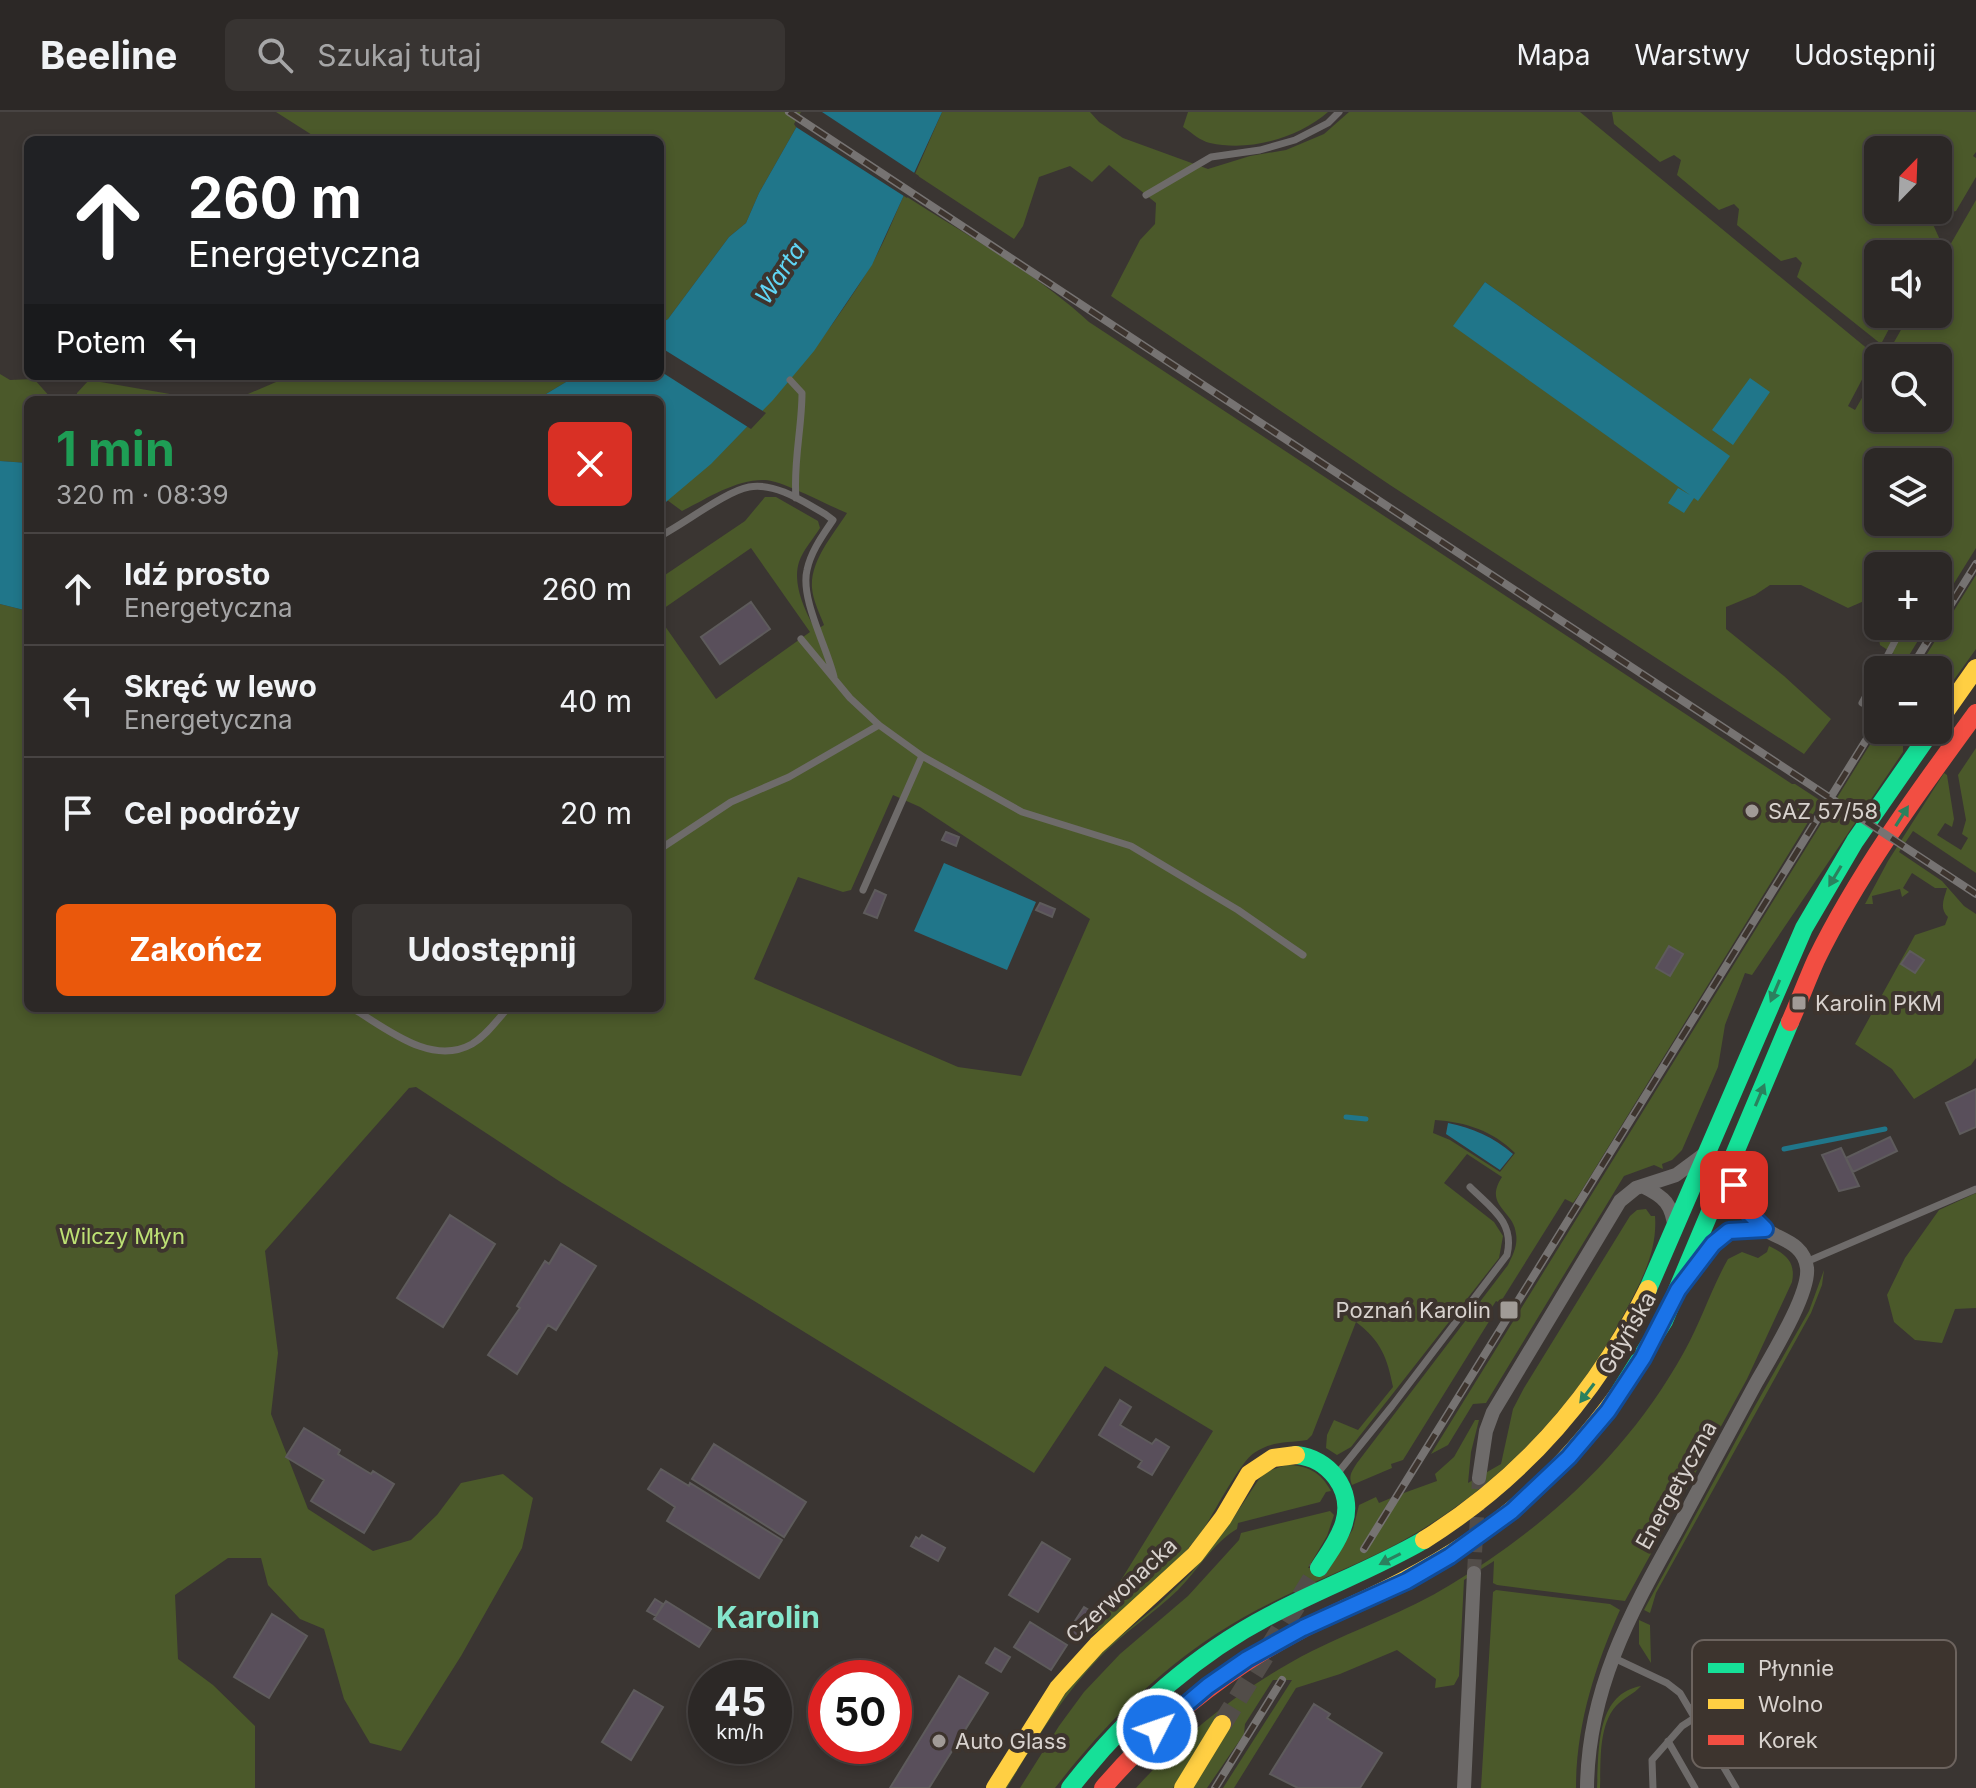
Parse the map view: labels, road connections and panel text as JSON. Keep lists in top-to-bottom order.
{
  "streets": {
    "main road": ["Gdyńska", "Czerwonacka"],
    "street": ["Energetyczna"]
  },
  "districts": ["Karolin"],
  "water": ["Warta"],
  "parks": ["Wilczy Młyn"],
  "places": {
    "other": ["SAZ 57/58", "Auto Glass"],
    "transit": ["Karolin PKM", "Poznań Karolin"]
  },
  "legend": ["Płynnie", "Wolno", "Korek"],
  "north": "top right",
  "page": {
    "header": "Beeline",
    "search": "Szukaj tutaj",
    "nav": ["Mapa", "Warstwy", "Udostępnij"],
    "map_buttons": ["+", "−"],
    "turn": ["260 m", "Energetyczna"],
    "then": "Potem",
    "heading": ["1 min", "320 m · 08:39"],
    "list": [
      {
        "name": "Idź prosto",
        "note": "Energetyczna",
        "value": "260 m"
      },
      {
        "name": "Skręć w lewo",
        "note": "Energetyczna",
        "value": "40 m"
      },
      {
        "name": "Cel podróży",
        "value": "20 m"
      }
    ],
    "buttons": ["Zakończ", "Udostępnij"],
    "speed": "45 km/h",
    "limit": "50"
  }
}
